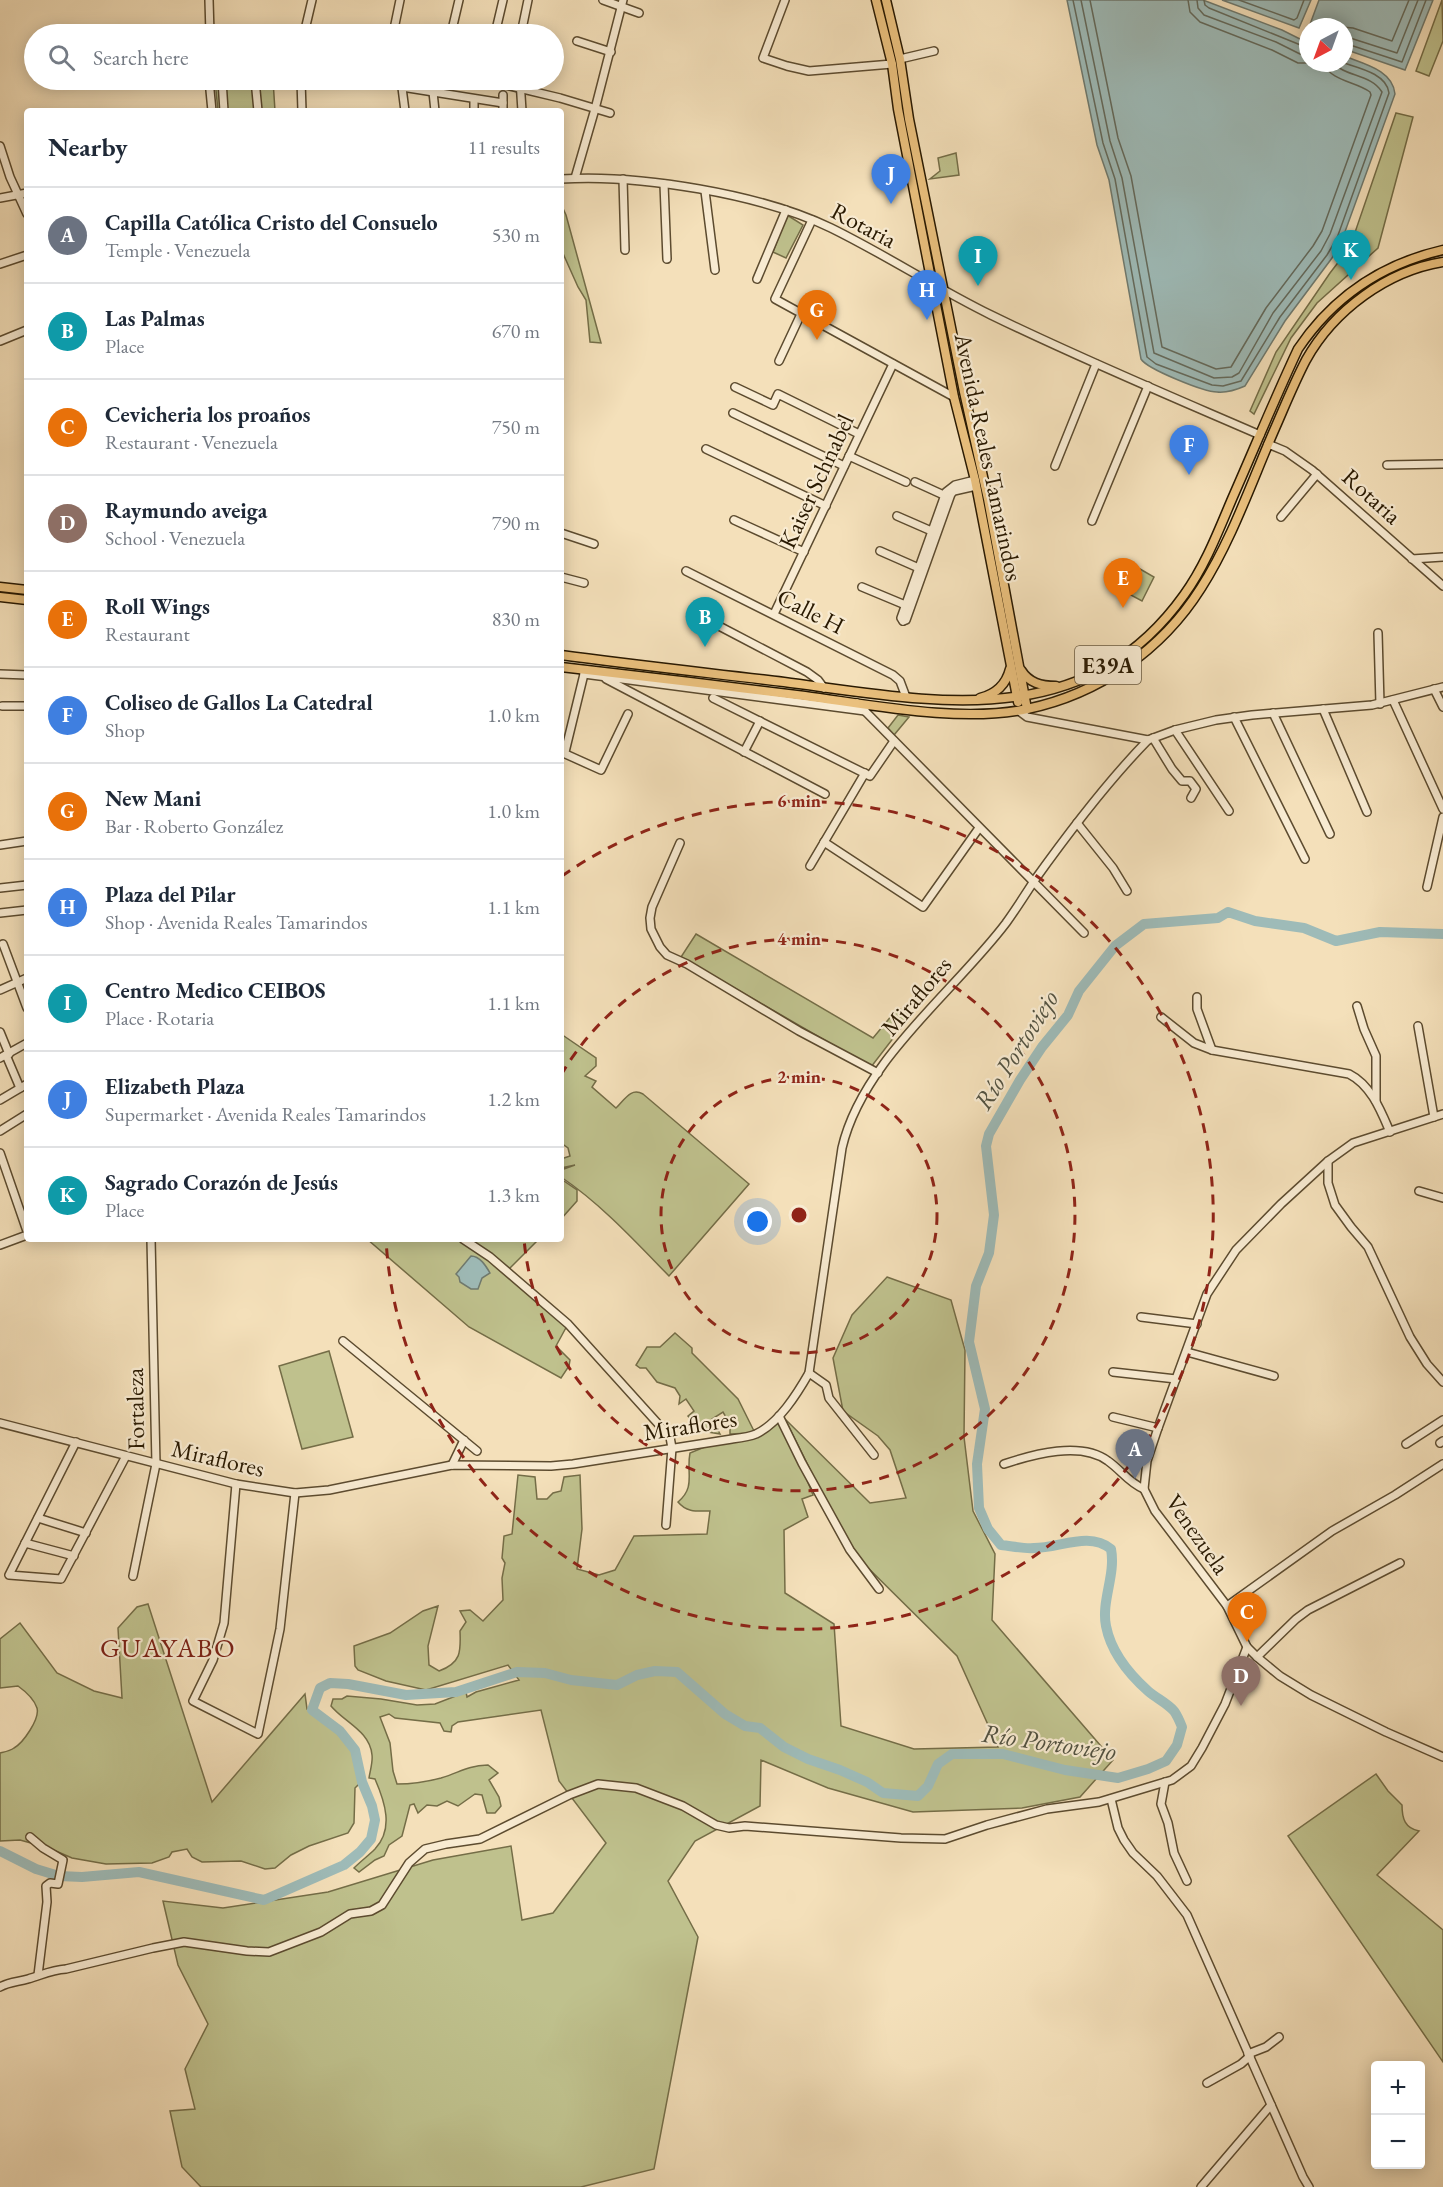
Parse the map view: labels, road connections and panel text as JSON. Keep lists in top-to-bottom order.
{
  "streets": {
    "main road": ["Avenida Reales Tamarindos", "E39A"],
    "street": [
      "Rotaria",
      "Kaiser Schnabel",
      "Calle H",
      "Miraflores",
      "Fortaleza",
      "Venezuela"
    ]
  },
  "crossings": [
    ["Rotaria", "Avenida Reales Tamarindos"],
    ["Rotaria", "E39A"],
    ["Avenida Reales Tamarindos", "E39A"],
    ["Kaiser Schnabel", "Calle H"],
    ["Calle H", "E39A"],
    ["Miraflores", "Fortaleza"]
  ],
  "districts": ["GUAYABO"],
  "water": ["Río Portoviejo"],
  "north": "bottom left",
  "page": {
    "search": "Search here",
    "heading": ["Nearby", "11 results"],
    "pins": [
      "J",
      "K",
      "I",
      "H",
      "G",
      "F",
      "E",
      "B",
      "A",
      "C",
      "D"
    ],
    "list": [
      {
        "mark": "A",
        "name": "Capilla Católica Cristo del Consuelo",
        "note": "Temple · Venezuela",
        "value": "530 m"
      },
      {
        "mark": "B",
        "name": "Las Palmas",
        "note": "Place",
        "value": "670 m"
      },
      {
        "mark": "C",
        "name": "Cevicheria los proaños",
        "note": "Restaurant · Venezuela",
        "value": "750 m"
      },
      {
        "mark": "D",
        "name": "Raymundo aveiga",
        "note": "School · Venezuela",
        "value": "790 m"
      },
      {
        "mark": "E",
        "name": "Roll Wings",
        "note": "Restaurant",
        "value": "830 m"
      },
      {
        "mark": "F",
        "name": "Coliseo de Gallos La Catedral",
        "note": "Shop",
        "value": "1.0 km"
      },
      {
        "mark": "G",
        "name": "New Mani",
        "note": "Bar · Roberto González",
        "value": "1.0 km"
      },
      {
        "mark": "H",
        "name": "Plaza del Pilar",
        "note": "Shop · Avenida Reales Tamarindos",
        "value": "1.1 km"
      },
      {
        "mark": "I",
        "name": "Centro Medico CEIBOS",
        "note": "Place · Rotaria",
        "value": "1.1 km"
      },
      {
        "mark": "J",
        "name": "Elizabeth Plaza",
        "note": "Supermarket · Avenida Reales Tamarindos",
        "value": "1.2 km"
      },
      {
        "mark": "K",
        "name": "Sagrado Corazón de Jesús",
        "note": "Place",
        "value": "1.3 km"
      }
    ],
    "map_buttons": ["+", "−"]
  },
  "rings": ["6 min", "4 min", "2 min"]
}
